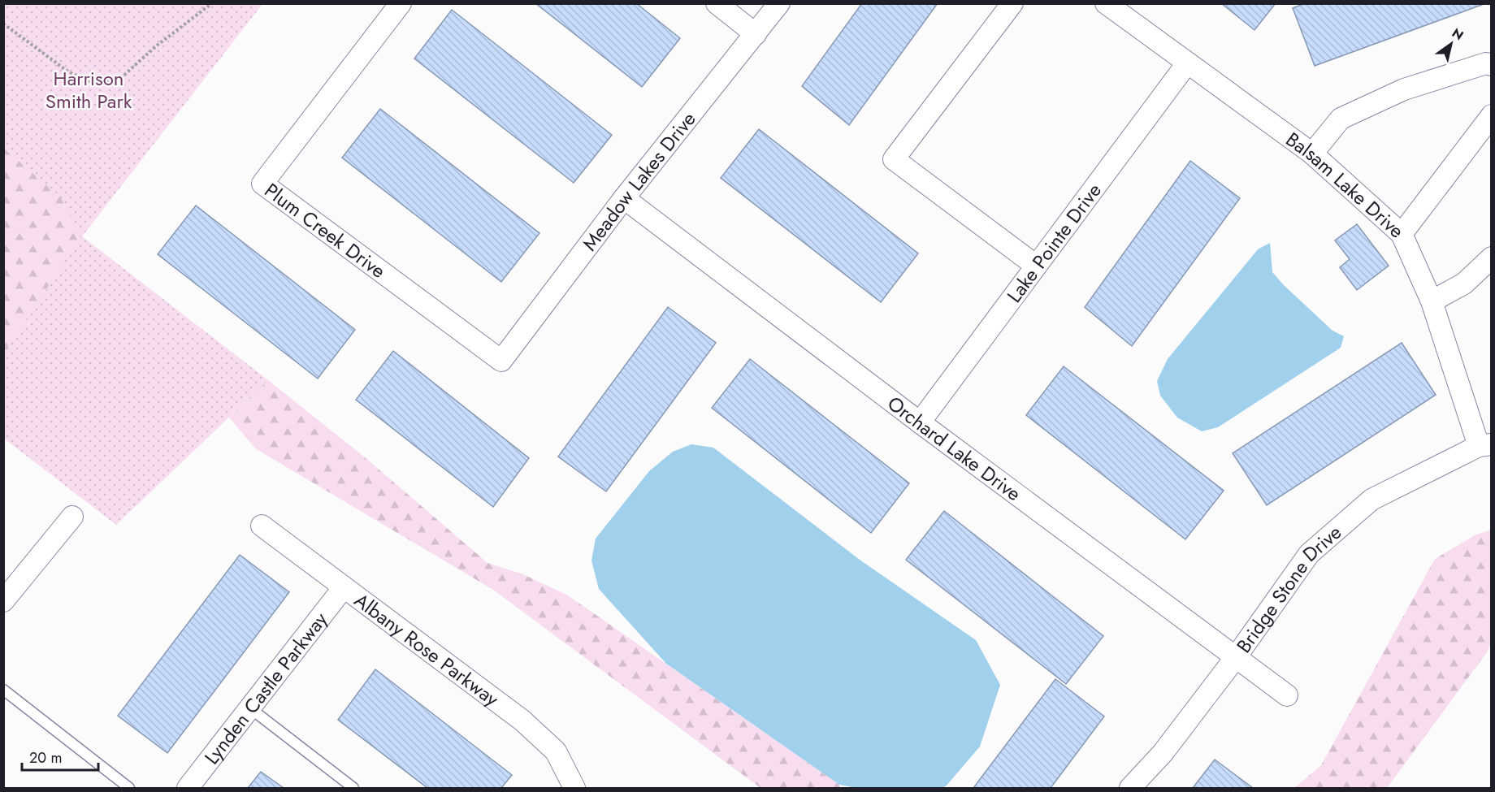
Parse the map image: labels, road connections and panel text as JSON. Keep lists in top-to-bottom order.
{
  "streets": {
    "street": [
      "Meadow Lakes Drive",
      "Balsam Lake Drive",
      "Plum Creek Drive",
      "Lake Pointe Drive",
      "Orchard Lake Drive",
      "Bridge Stone Drive",
      "Albany Rose Parkway",
      "Lynden Castle Parkway"
    ]
  },
  "crossings": [
    ["Meadow Lakes Drive", "Plum Creek Drive"],
    ["Meadow Lakes Drive", "Orchard Lake Drive"],
    ["Balsam Lake Drive", "Lake Pointe Drive"],
    ["Balsam Lake Drive", "Bridge Stone Drive"],
    ["Lake Pointe Drive", "Orchard Lake Drive"],
    ["Orchard Lake Drive", "Bridge Stone Drive"],
    ["Albany Rose Parkway", "Lynden Castle Parkway"]
  ],
  "parks": ["Harrison Smith Park"],
  "scale_bar": "20 m",
  "north": "top right"
}
